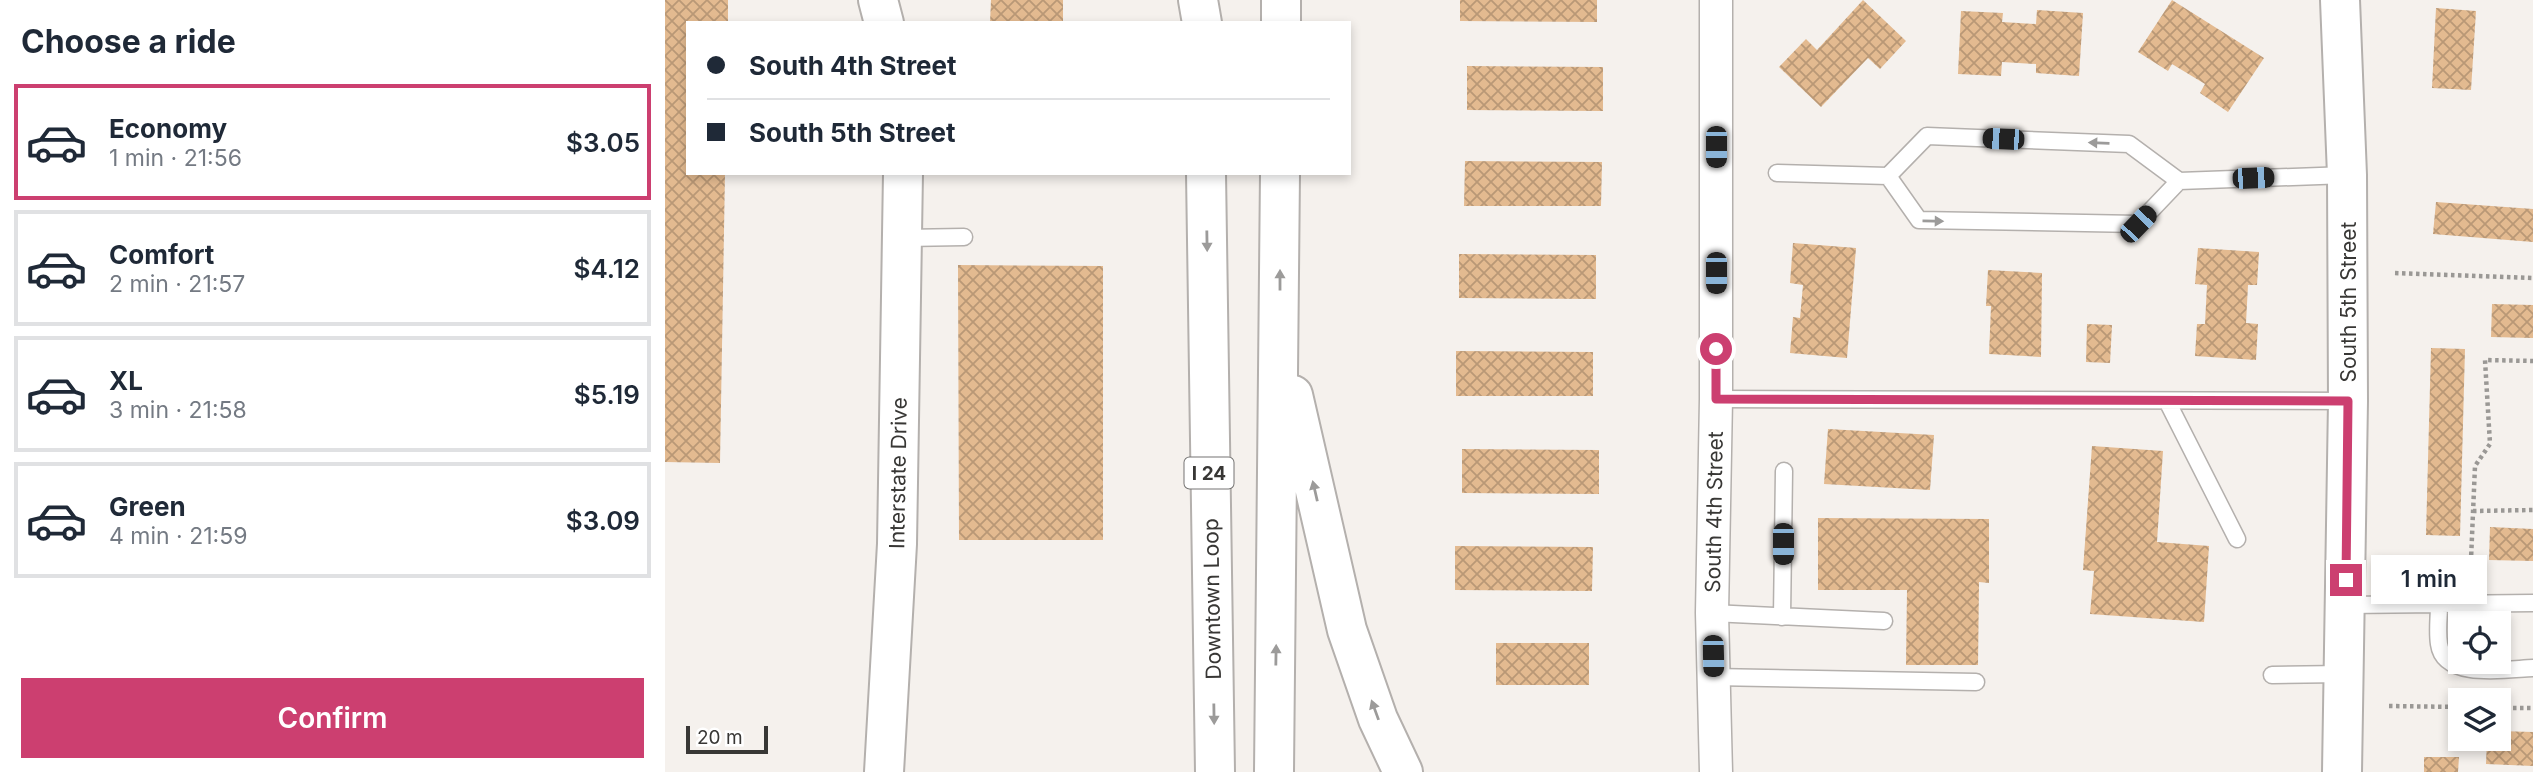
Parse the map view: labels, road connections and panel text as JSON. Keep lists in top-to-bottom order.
{
  "streets": {
    "main road": [
      "South 5th Street",
      "Interstate Drive",
      "I 24",
      "Downtown Loop"
    ],
    "street": ["South 4th Street"]
  },
  "scale_bar": "20 m",
  "page": {
    "heading": "Choose a ride",
    "banner": ["South 4th Street", "South 5th Street"],
    "list": [
      {
        "name": "Economy",
        "note": "1 min · 21:56",
        "value": "$3.05"
      },
      {
        "name": "Comfort",
        "note": "2 min · 21:57",
        "value": "$4.12"
      },
      {
        "name": "XL",
        "note": "3 min · 21:58",
        "value": "$5.19"
      },
      {
        "name": "Green",
        "note": "4 min · 21:59",
        "value": "$3.09"
      }
    ],
    "bubble": "1 min",
    "buttons": "Confirm",
    "scale": "20 m"
  }
}
